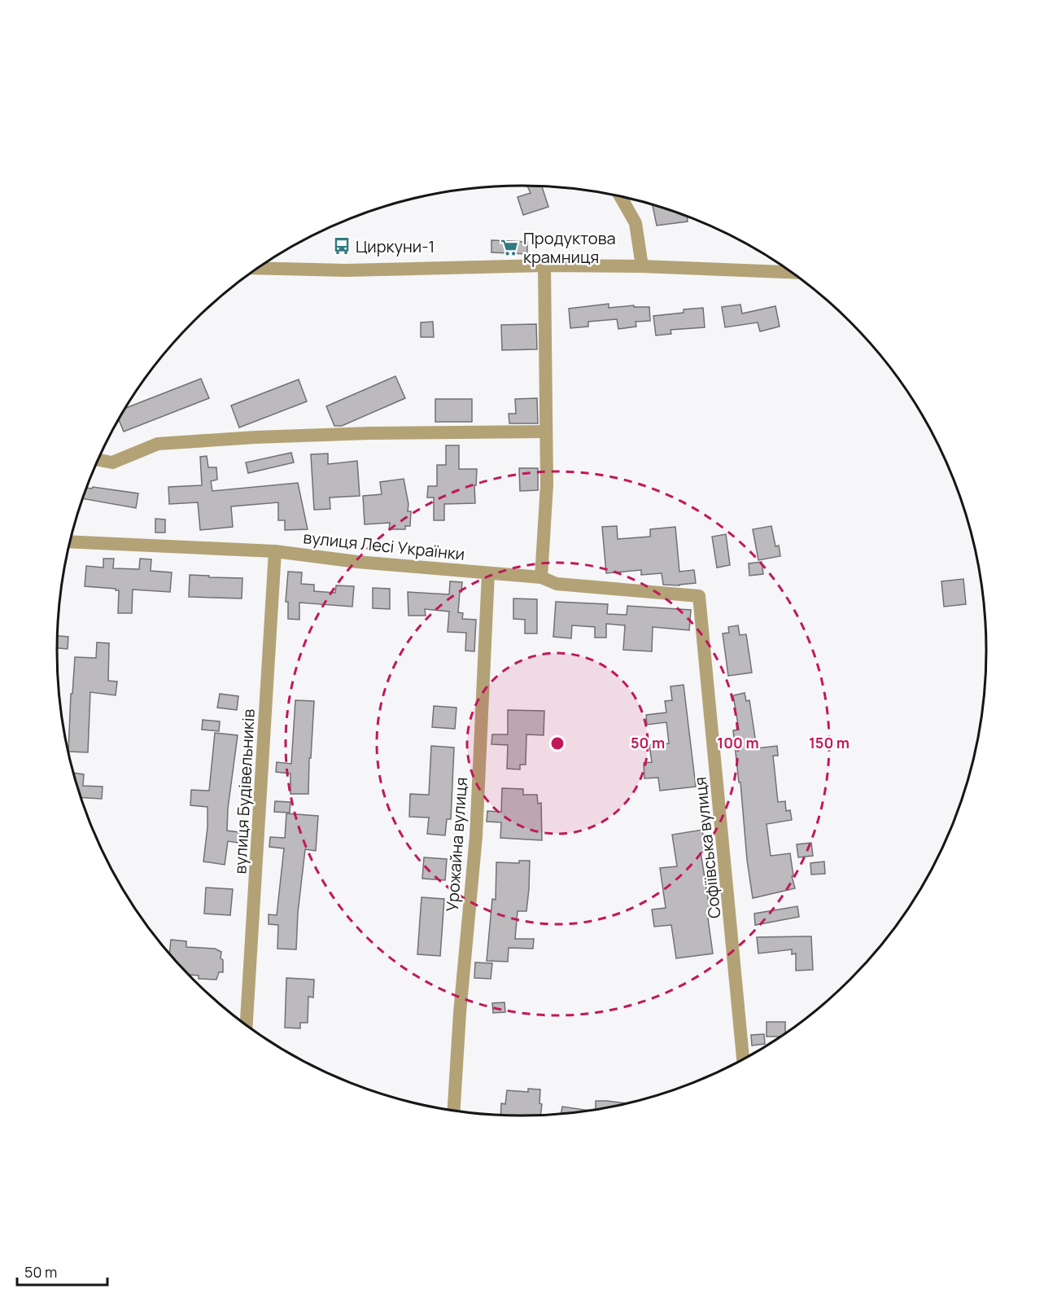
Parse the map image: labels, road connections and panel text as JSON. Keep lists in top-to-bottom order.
{
  "streets": {
    "street": [
      "вулиця Лесі Українки",
      "вулиця Будівельників",
      "Урожайна вулиця",
      "Софіївська вулиця"
    ]
  },
  "crossings": [
    ["вулиця Лесі Українки", "вулиця Будівельників"],
    ["вулиця Лесі Українки", "Урожайна вулиця"],
    ["вулиця Лесі Українки", "Софіївська вулиця"]
  ],
  "places": {
    "bus stop": ["Циркуни-1"],
    "supermarket": ["Продуктова крамниця"]
  },
  "scale_bar": "50 m",
  "rings": ["50 m", "100 m", "150 m"]
}
